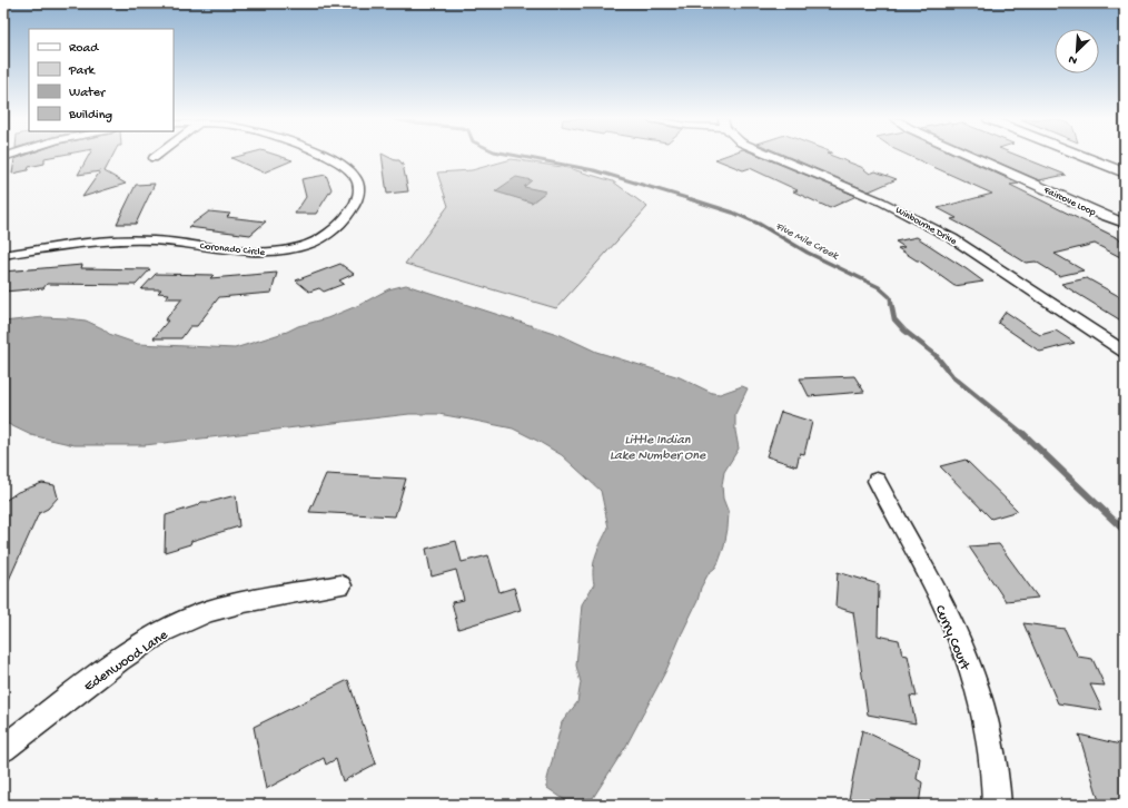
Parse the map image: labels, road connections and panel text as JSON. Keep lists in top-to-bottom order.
{
  "streets": {
    "street": [
      "Faircove Loop",
      "Winbourne Drive",
      "Coronado Circle",
      "Curry Court",
      "Edenwood Lane"
    ]
  },
  "water": ["Five Mile Creek", "Little Indian Lake Number One"],
  "legend": [
    "Road",
    "Park",
    "Water",
    "Building"
  ],
  "north": "bottom left"
}
